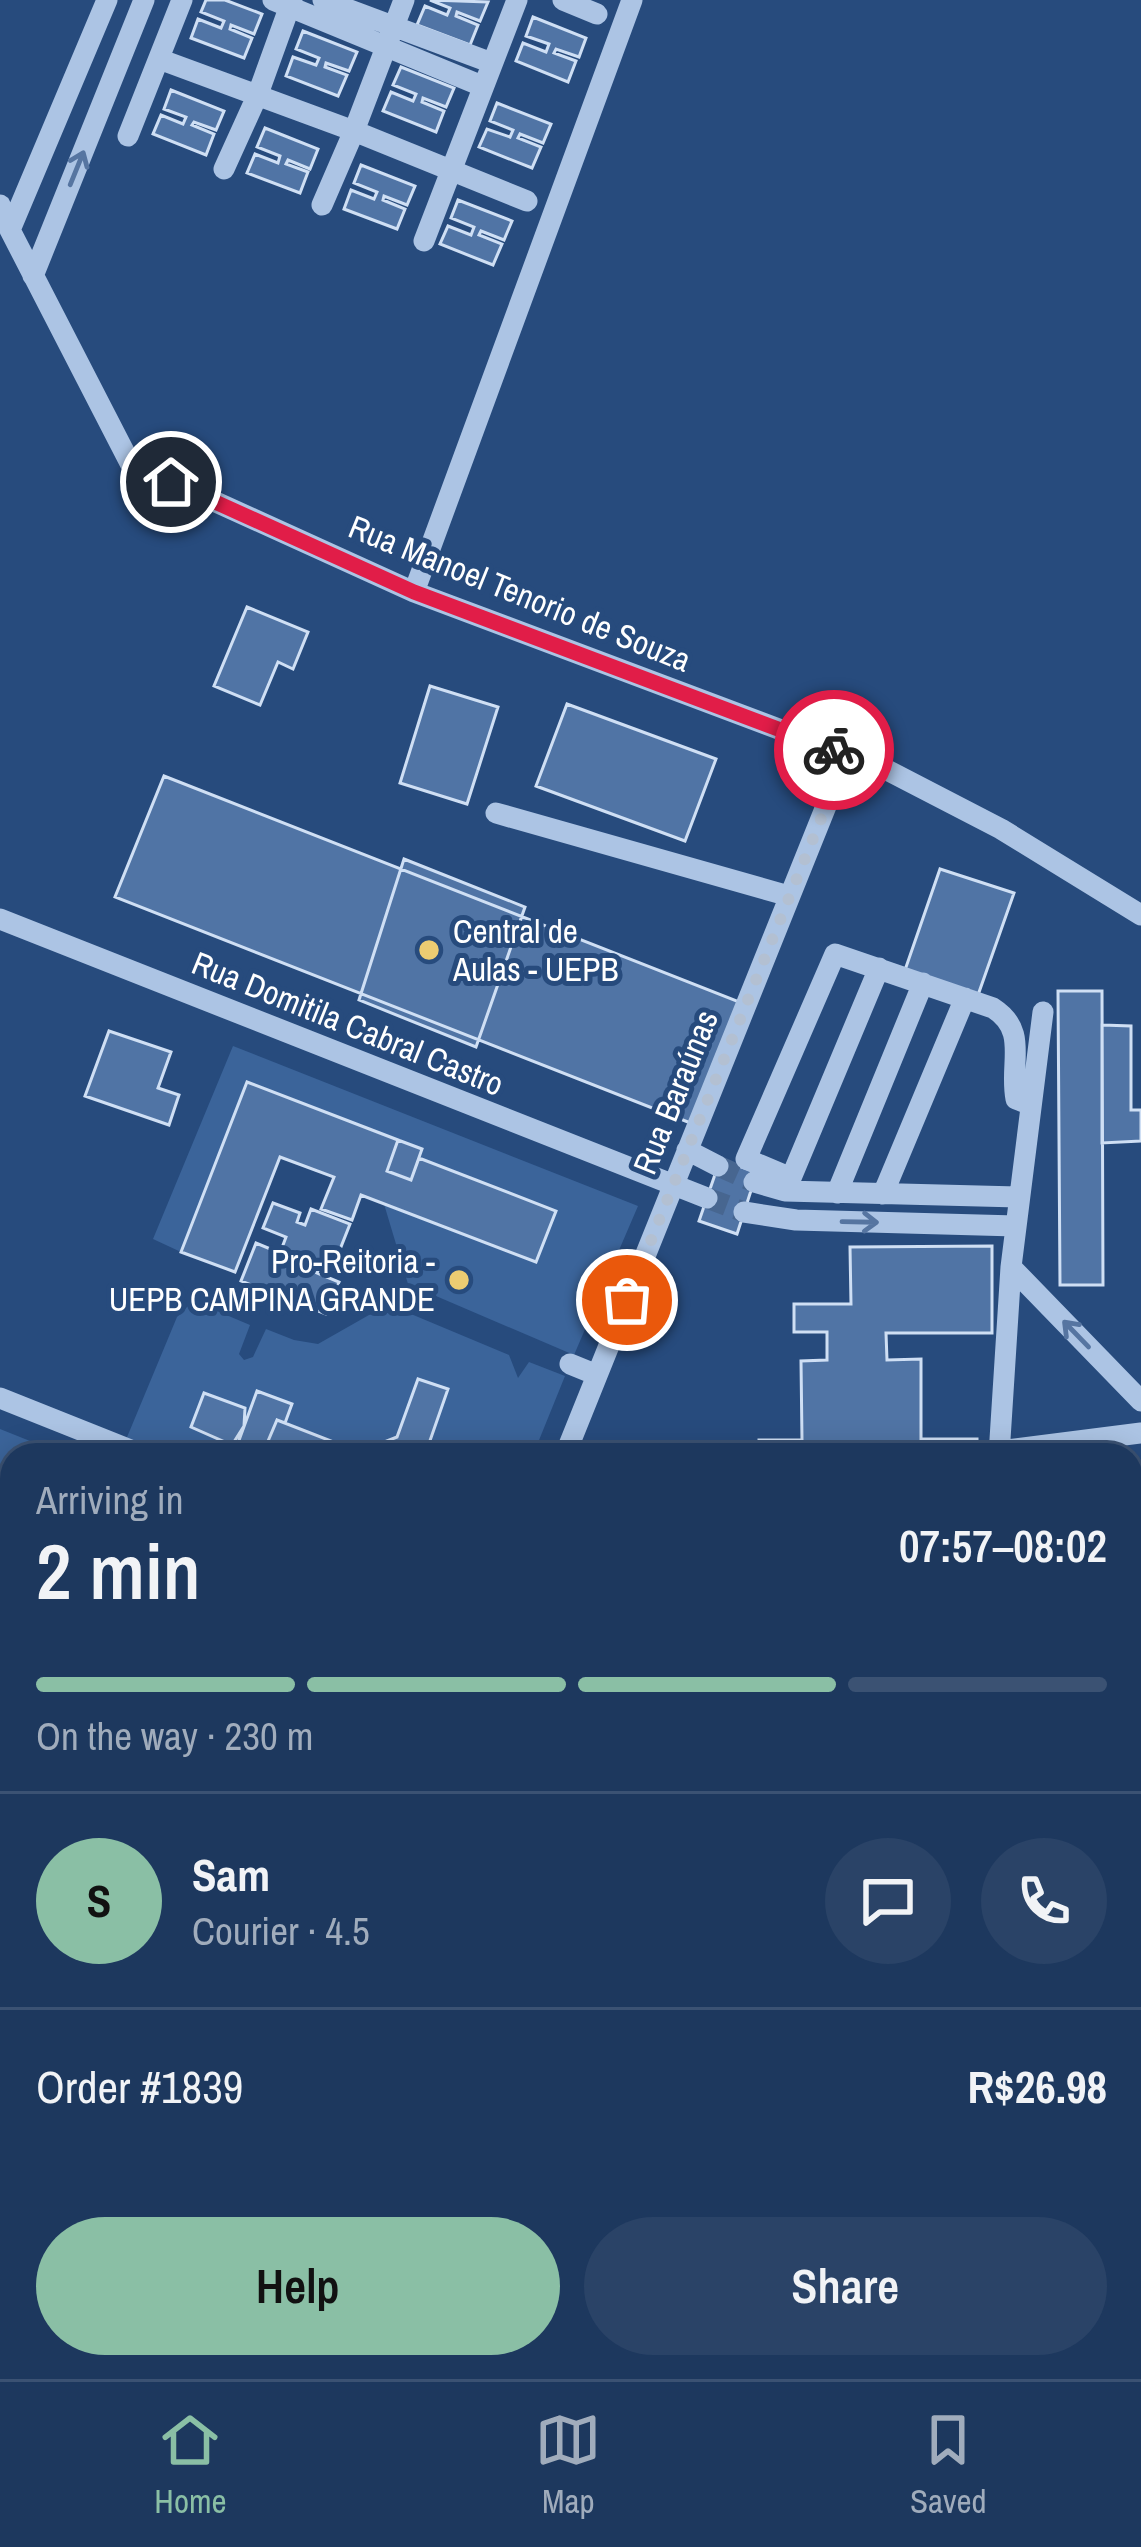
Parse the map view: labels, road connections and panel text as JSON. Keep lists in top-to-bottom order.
{
  "streets": {
    "street": ["Rua Manoel Tenorio de Souza", "Rua Domitila Cabral Castro", "Rua Baraúnas"]
  },
  "crossings": [
    ["Rua Manoel Tenorio de Souza", "Rua Baraúnas"],
    ["Rua Domitila Cabral Castro", "Rua Baraúnas"]
  ],
  "places": ["Central de Aulas - UEPB", "Pro-Reitoria - UEPB CAMPINA GRANDE"],
  "page": {
    "heading": ["2 min", "Arriving in", "07:57–08:02"],
    "panel": [
      "Sam",
      "Courier · 4.5",
      "Order #1839",
      "R$26.98"
    ],
    "bar": "On the way · 230 m",
    "round": "S",
    "buttons": ["Help", "Share"],
    "tabs": ["Home", "Map", "Saved"]
  }
}
